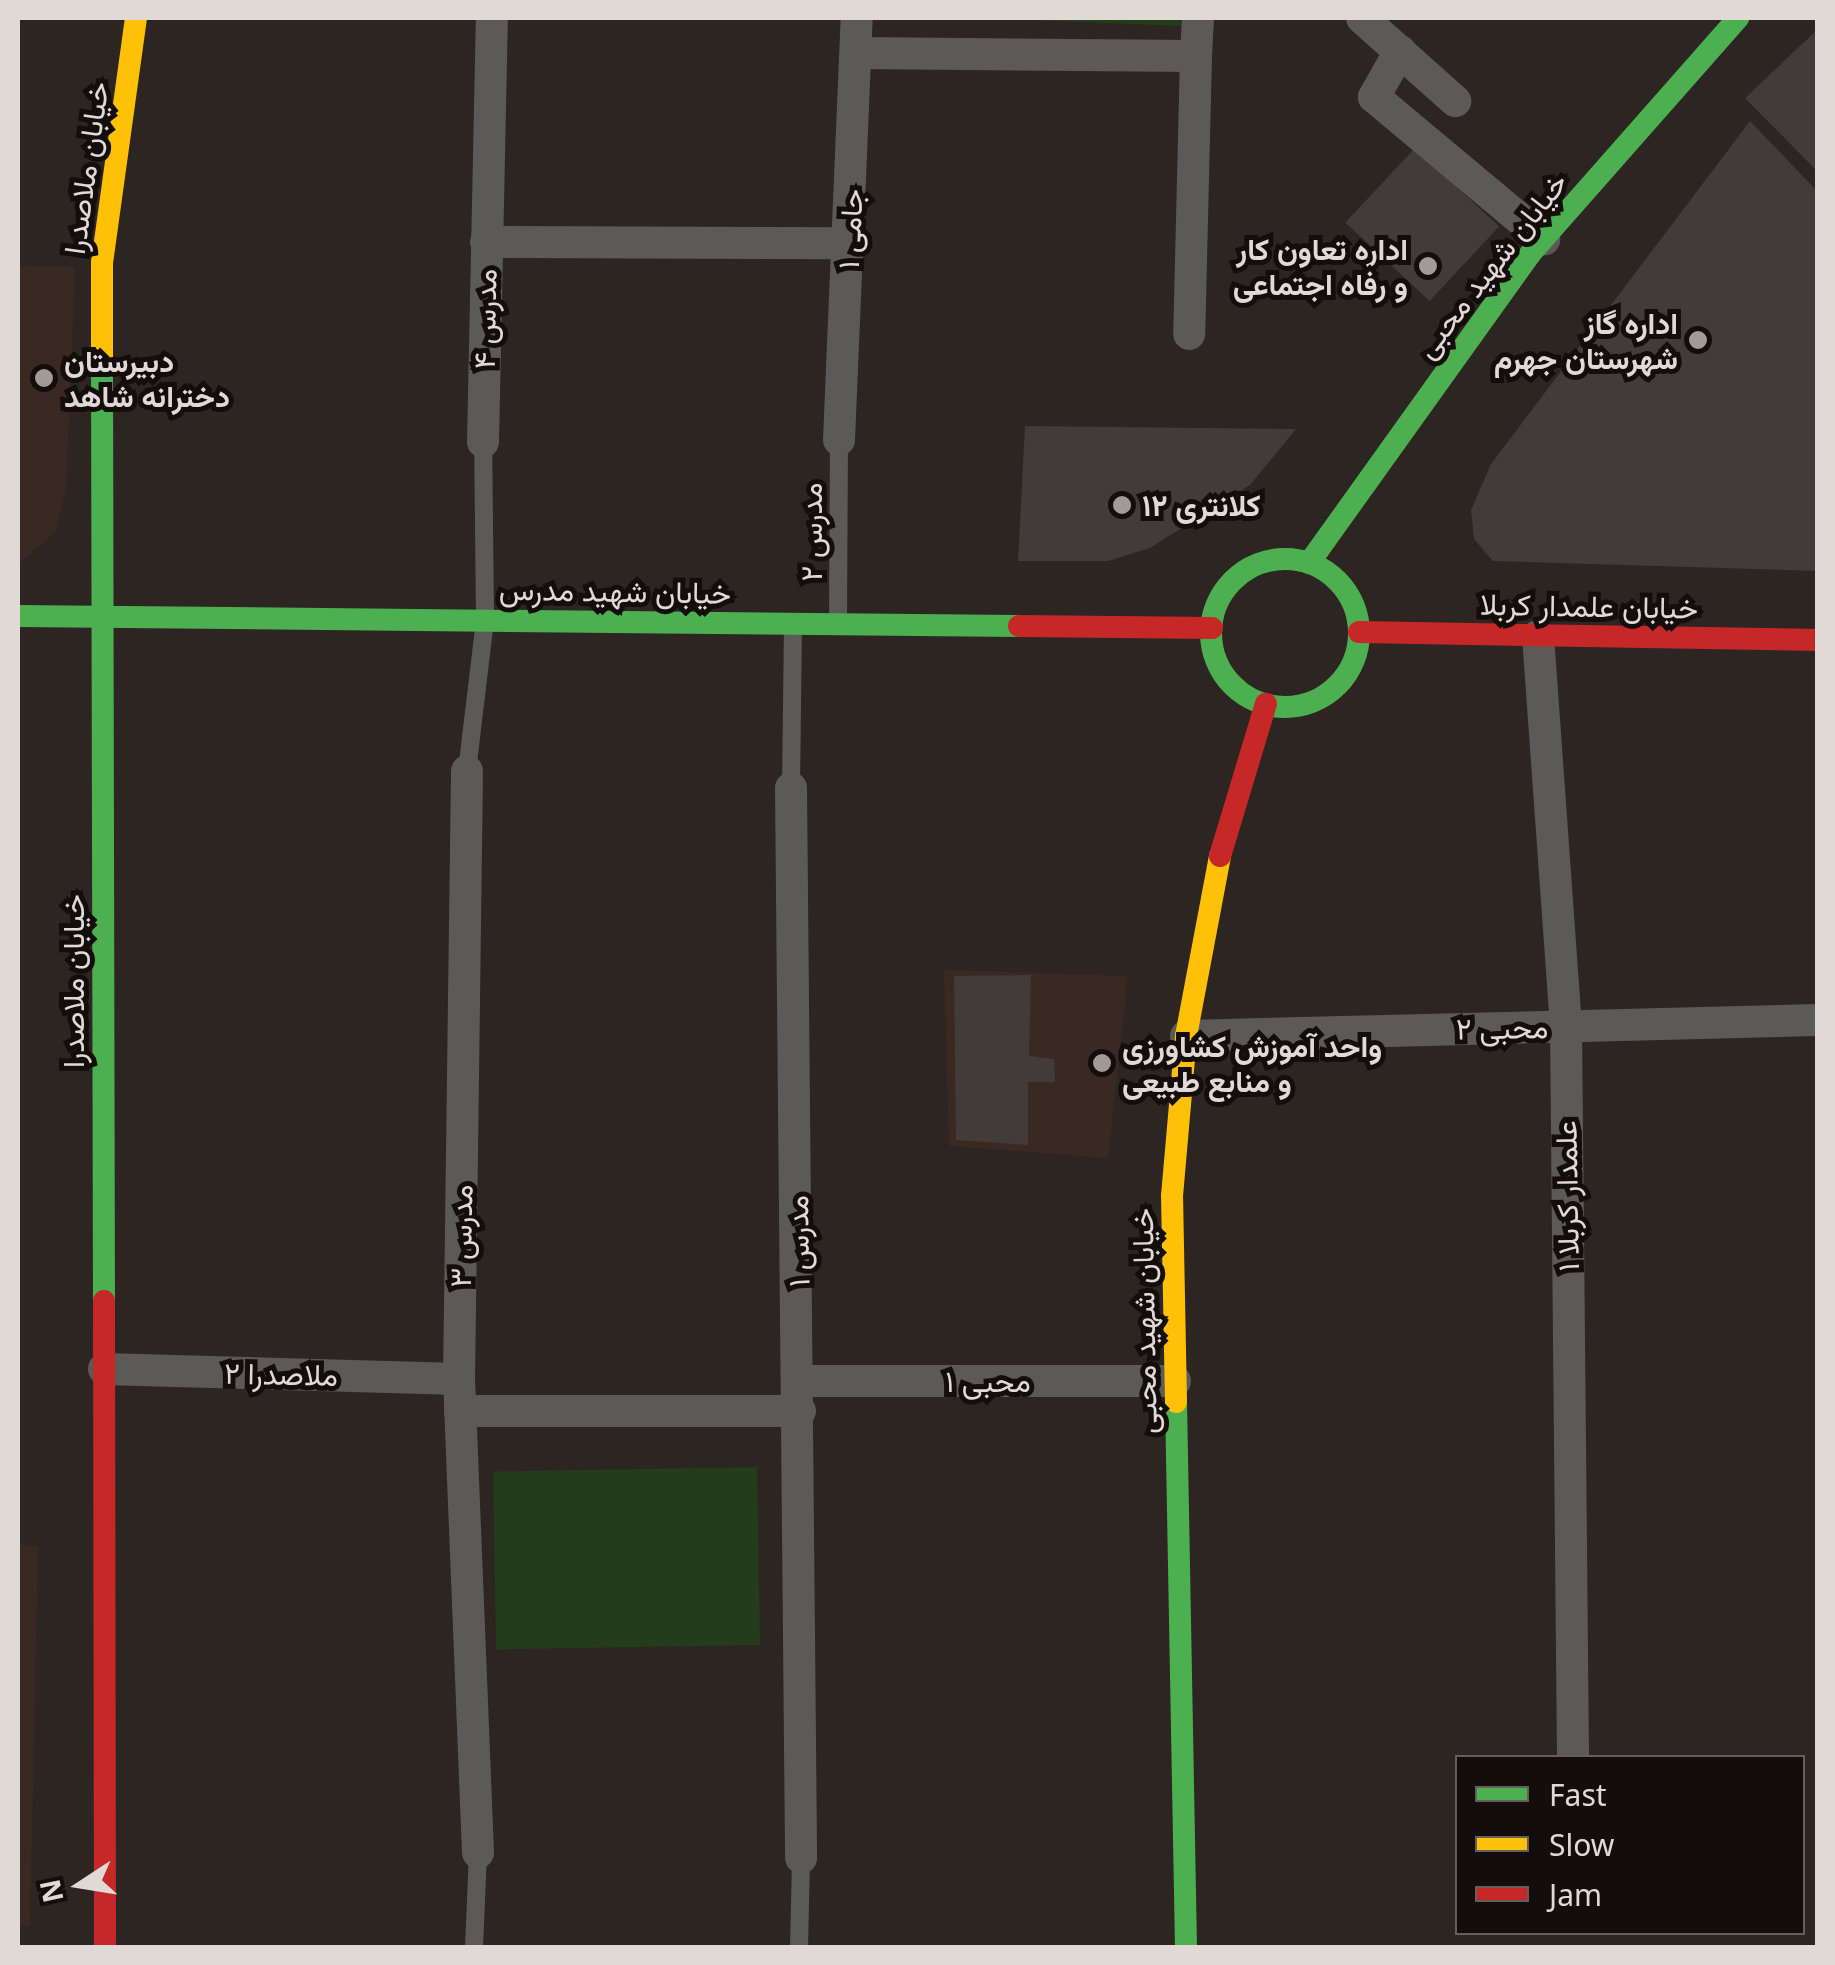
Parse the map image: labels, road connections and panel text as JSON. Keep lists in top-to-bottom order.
{
  "streets": {
    "main road": [
      "خیابان ملاصدرا",
      "خیابان شهید محبی",
      "خیابان شهید مدرس",
      "خیابان علمدار کربلا"
    ],
    "street": [
      "جامی ۱",
      "مدرس ۴",
      "محبی ۲",
      "علمدار کربلا ۱",
      "مدرس ۳",
      "مدرس ۱",
      "ملاصدرا ۲",
      "محبی ۱"
    ],
    "lane": ["مدرس ۲"]
  },
  "crossings": [
    ["خیابان ملاصدرا", "خیابان شهید مدرس"],
    ["خیابان ملاصدرا", "ملاصدرا ۲"],
    ["جامی ۱", "مدرس ۲"],
    ["خیابان شهید محبی", "خیابان شهید مدرس"],
    ["خیابان شهید محبی", "خیابان علمدار کربلا"],
    ["خیابان شهید محبی", "محبی ۲"],
    ["خیابان شهید محبی", "محبی ۱"],
    ["مدرس ۴", "خیابان شهید مدرس"],
    ["مدرس ۴", "مدرس ۳"],
    ["مدرس ۲", "خیابان شهید مدرس"],
    ["خیابان شهید مدرس", "خیابان علمدار کربلا"],
    ["خیابان شهید مدرس", "مدرس ۳"],
    ["خیابان شهید مدرس", "مدرس ۱"],
    ["خیابان علمدار کربلا", "علمدار کربلا ۱"],
    ["محبی ۲", "علمدار کربلا ۱"],
    ["مدرس ۳", "ملاصدرا ۲"],
    ["مدرس ۱", "ملاصدرا ۲"],
    ["مدرس ۱", "محبی ۱"],
    ["ملاصدرا ۲", "محبی ۱"]
  ],
  "places": [
    "اداره تعاون کار و رفاه اجتماعی",
    "اداره گاز شهرستان جهرم",
    "دبیرستان دخترانه شاهد",
    "کلانتری ۱۲",
    "واحد آموزش کشاورزی و منابع طبیعی"
  ],
  "legend": ["Fast", "Slow", "Jam"],
  "north": "left"
}
